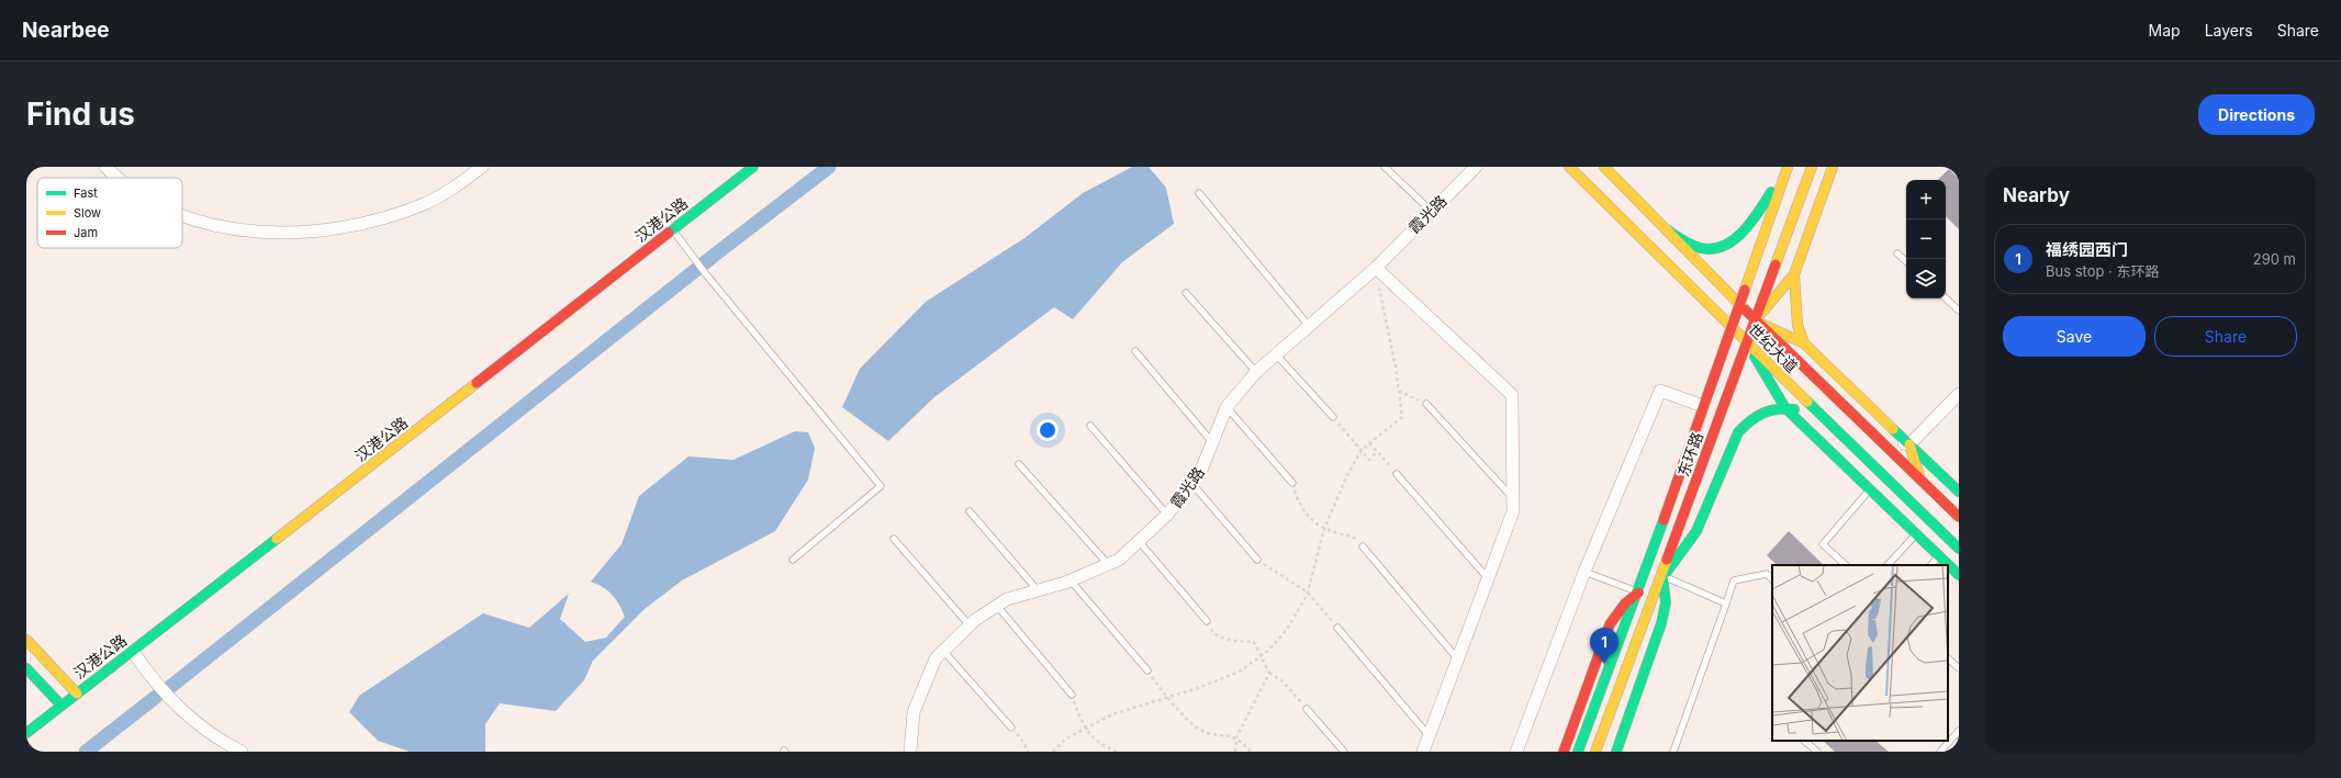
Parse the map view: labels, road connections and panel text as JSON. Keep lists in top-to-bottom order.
{
  "streets": {
    "main road": ["汉港公路", "世纪大道", "东环路"],
    "street": ["霞光路"]
  },
  "crossings": [
    ["世纪大道", "东环路"]
  ],
  "legend": ["Fast", "Slow", "Jam"],
  "page": {
    "header": "Nearbee",
    "nav": ["Map", "Layers", "Share"],
    "buttons": [
      "Directions",
      ["Save", "Share"]
    ],
    "title": "Find us",
    "heading": "Nearby",
    "map_buttons": ["+", "−"],
    "list": [
      {
        "mark": "1",
        "name": "福绣园西门",
        "note": "Bus stop · 东环路",
        "value": "290 m"
      }
    ],
    "pins": "1"
  }
}
